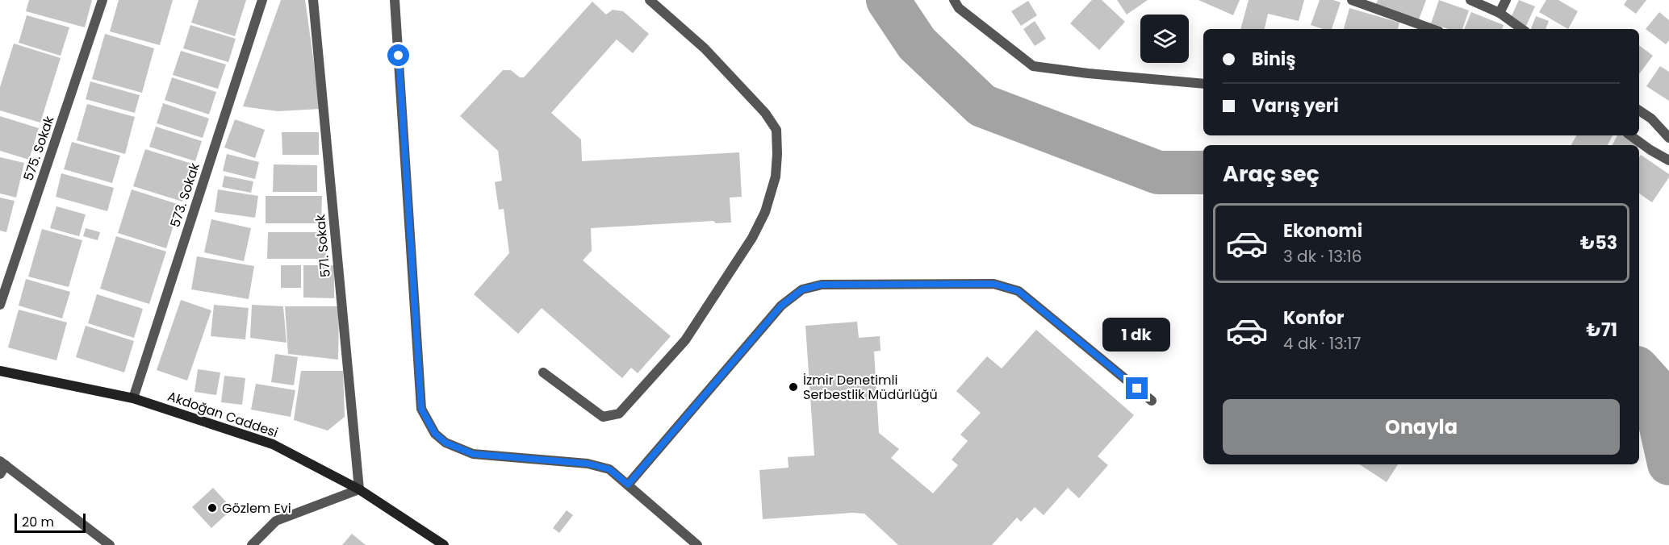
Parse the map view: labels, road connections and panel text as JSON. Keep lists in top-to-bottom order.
{
  "streets": {
    "main road": ["Akdoğan Caddesi"],
    "street": ["575. Sokak", "573. Sokak", "571. Sokak"]
  },
  "crossings": [
    ["573. Sokak", "Akdoğan Caddesi"],
    ["571. Sokak", "Akdoğan Caddesi"]
  ],
  "places": ["İzmir Denetimli Serbestlik Müdürlüğü", "Gözlem Evi"],
  "scale_bar": "20 m",
  "page": {
    "banner": ["Biniş", "Varış yeri"],
    "heading": "Araç seç",
    "list": [
      {
        "name": "Ekonomi",
        "note": "3 dk · 13:16",
        "value": "₺53"
      },
      {
        "name": "Konfor",
        "note": "4 dk · 13:17",
        "value": "₺71"
      }
    ],
    "bubble": "1 dk",
    "buttons": "Onayla",
    "scale": "20 m"
  }
}
